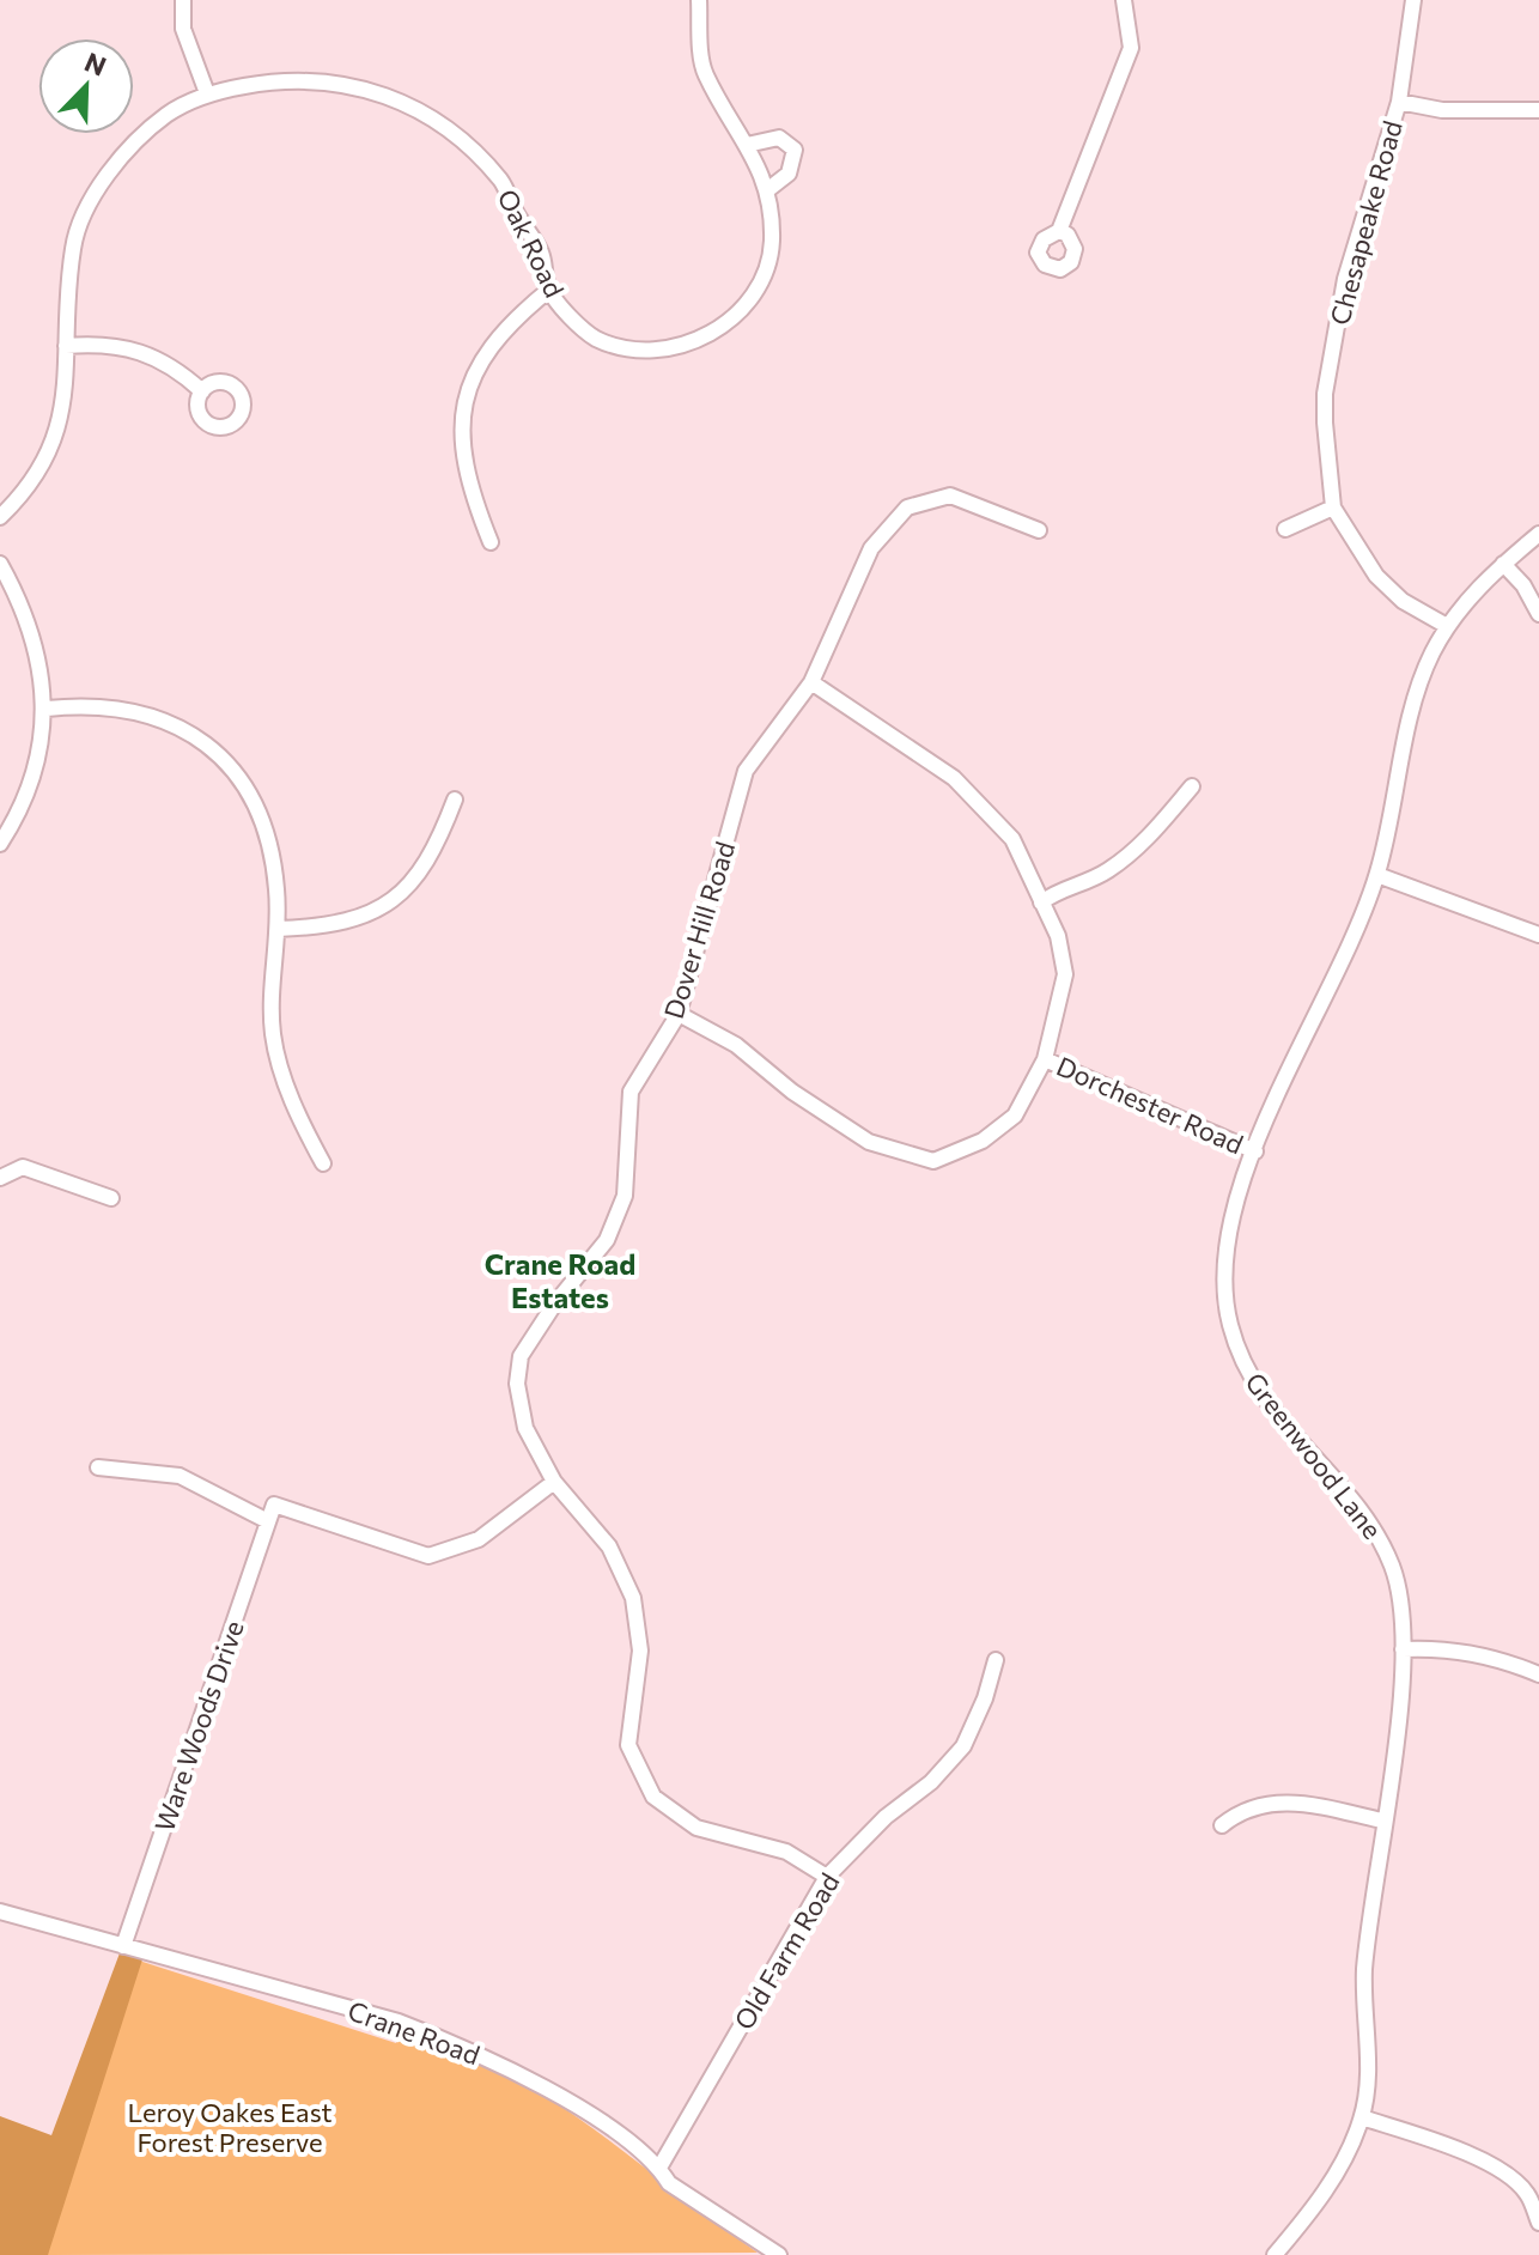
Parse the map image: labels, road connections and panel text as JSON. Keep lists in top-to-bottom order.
{
  "streets": {
    "street": [
      "Chesapeake Road",
      "Oak Road",
      "Dover Hill Road",
      "Dorchester Road",
      "Greenwood Lane",
      "Ware Woods Drive",
      "Old Farm Road",
      "Crane Road"
    ]
  },
  "crossings": [
    ["Chesapeake Road", "Greenwood Lane"],
    ["Dover Hill Road", "Ware Woods Drive"],
    ["Dover Hill Road", "Old Farm Road"],
    ["Dorchester Road", "Greenwood Lane"],
    ["Ware Woods Drive", "Crane Road"],
    ["Old Farm Road", "Crane Road"]
  ],
  "districts": ["Crane Road Estates"],
  "parks": ["Leroy Oakes East Forest Preserve"],
  "north": "top right"
}
